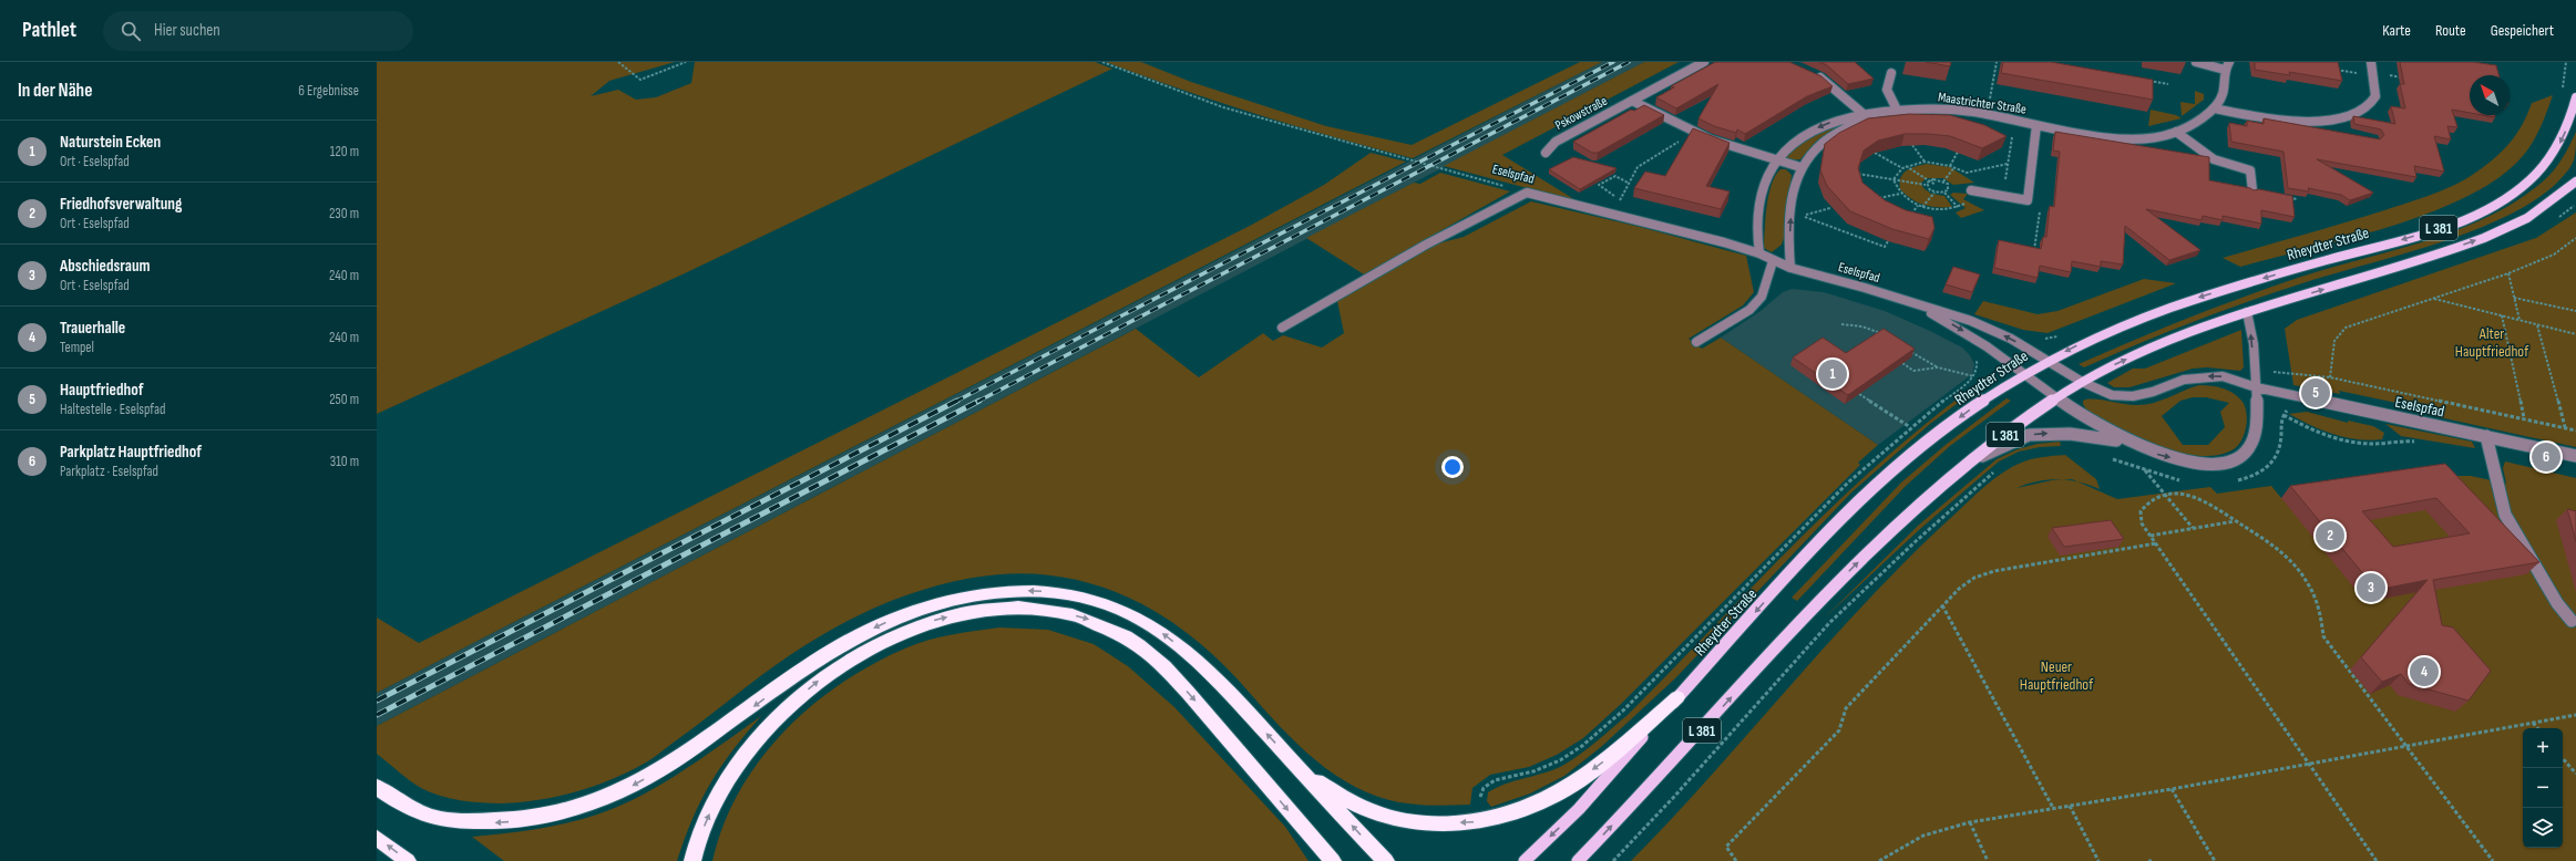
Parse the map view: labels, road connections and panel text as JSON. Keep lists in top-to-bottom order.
{
  "streets": {
    "main road": ["L 381", "Rheydter Straße"],
    "street": ["Maastrichter Straße", "Pskowstraße", "Eselspfad"]
  },
  "crossings": [
    ["Maastrichter Straße", "Eselspfad"],
    ["Eselspfad", "L 381"],
    ["Eselspfad", "Rheydter Straße"]
  ],
  "parks": ["Alter Hauptfriedhof", "Neuer Hauptfriedhof"],
  "north": "top left",
  "page": {
    "header": "Pathlet",
    "search": "Hier suchen",
    "nav": ["Karte", "Route", "Gespeichert"],
    "heading": ["In der Nähe", "6 Ergebnisse"],
    "list": [
      {
        "mark": "1",
        "name": "Naturstein Ecken",
        "note": "Ort · Eselspfad",
        "value": "120 m"
      },
      {
        "mark": "2",
        "name": "Friedhofsverwaltung",
        "note": "Ort · Eselspfad",
        "value": "230 m"
      },
      {
        "mark": "3",
        "name": "Abschiedsraum",
        "note": "Ort · Eselspfad",
        "value": "240 m"
      },
      {
        "mark": "4",
        "name": "Trauerhalle",
        "note": "Tempel",
        "value": "240 m"
      },
      {
        "mark": "5",
        "name": "Hauptfriedhof",
        "note": "Haltestelle · Eselspfad",
        "value": "250 m"
      },
      {
        "mark": "6",
        "name": "Parkplatz Hauptfriedhof",
        "note": "Parkplatz · Eselspfad",
        "value": "310 m"
      }
    ],
    "pins": [
      "1",
      "5",
      "6",
      "2",
      "3",
      "4"
    ],
    "map_buttons": ["+", "−"]
  }
}
